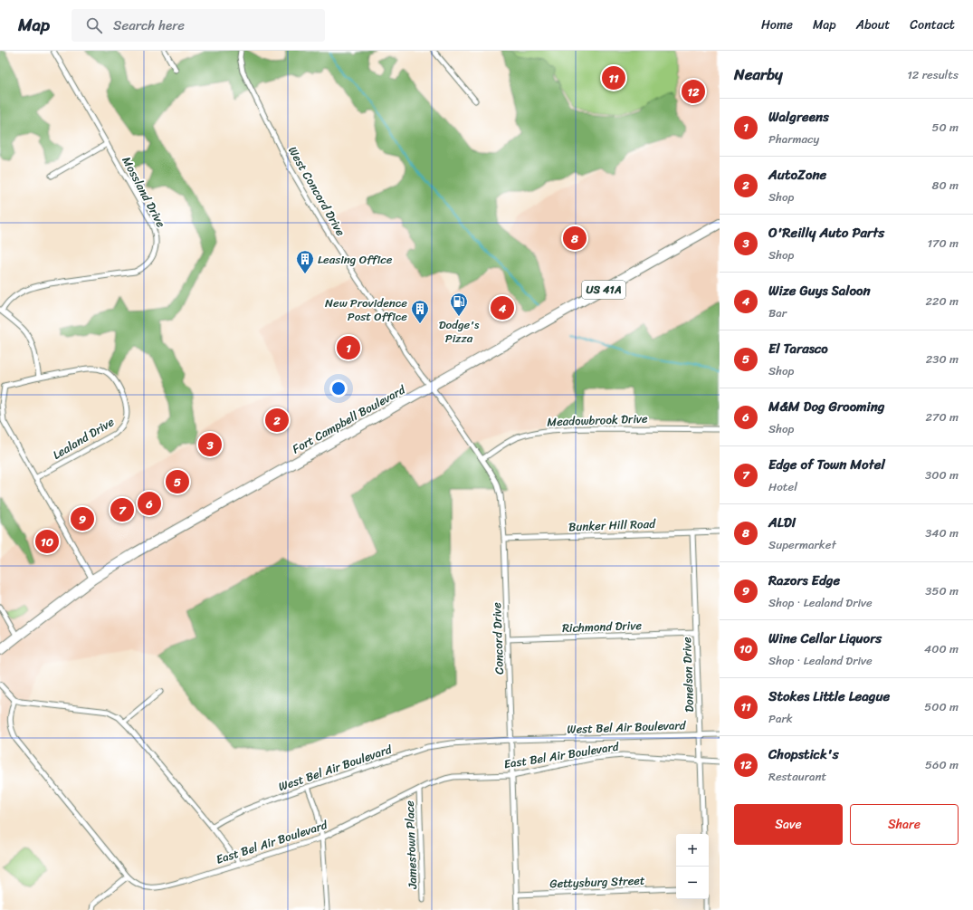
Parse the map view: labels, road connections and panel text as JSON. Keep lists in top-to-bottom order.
{
  "streets": {
    "highway": ["US 41A", "Fort Campbell Boulevard"],
    "street": [
      "West Concord Drive",
      "Mossland Drive",
      "Meadowbrook Drive",
      "Lealand Drive",
      "Bunker Hill Road",
      "Richmond Drive",
      "Concord Drive",
      "Donelson Drive",
      "West Bel Air Boulevard",
      "East Bel Air Boulevard",
      "Jamestown Place",
      "Gettysburg Street"
    ]
  },
  "crossings": [
    ["West Concord Drive", "Fort Campbell Boulevard"],
    ["West Concord Drive", "Concord Drive"],
    ["Fort Campbell Boulevard", "Lealand Drive"],
    ["Fort Campbell Boulevard", "Concord Drive"],
    ["Meadowbrook Drive", "Concord Drive"],
    ["Bunker Hill Road", "Concord Drive"],
    ["Bunker Hill Road", "Donelson Drive"],
    ["Richmond Drive", "Concord Drive"],
    ["Richmond Drive", "Donelson Drive"],
    ["Concord Drive", "West Bel Air Boulevard"],
    ["Concord Drive", "East Bel Air Boulevard"],
    ["Concord Drive", "Gettysburg Street"],
    ["Donelson Drive", "West Bel Air Boulevard"],
    ["Donelson Drive", "East Bel Air Boulevard"],
    ["East Bel Air Boulevard", "Jamestown Place"]
  ],
  "places": {
    "building": ["Leasing Office", "New Providence Post Office"],
    "fuel station": ["Dodge's Pizza"]
  },
  "page": {
    "header": "Map",
    "search": "Search here",
    "nav": [
      "Home",
      "Map",
      "About",
      "Contact"
    ],
    "heading": ["Nearby", "12 results"],
    "pins": [
      "11",
      "12",
      "8",
      "4",
      "1",
      "2",
      "3",
      "5",
      "6",
      "7",
      "9",
      "10"
    ],
    "list": [
      {
        "mark": "1",
        "name": "Walgreens",
        "note": "Pharmacy",
        "value": "50 m"
      },
      {
        "mark": "2",
        "name": "AutoZone",
        "note": "Shop",
        "value": "80 m"
      },
      {
        "mark": "3",
        "name": "O'Reilly Auto Parts",
        "note": "Shop",
        "value": "170 m"
      },
      {
        "mark": "4",
        "name": "Wize Guys Saloon",
        "note": "Bar",
        "value": "220 m"
      },
      {
        "mark": "5",
        "name": "El Tarasco",
        "note": "Shop",
        "value": "230 m"
      },
      {
        "mark": "6",
        "name": "M&M Dog Grooming",
        "note": "Shop",
        "value": "270 m"
      },
      {
        "mark": "7",
        "name": "Edge of Town Motel",
        "note": "Hotel",
        "value": "300 m"
      },
      {
        "mark": "8",
        "name": "ALDI",
        "note": "Supermarket",
        "value": "340 m"
      },
      {
        "mark": "9",
        "name": "Razors Edge",
        "note": "Shop · Lealand Drive",
        "value": "350 m"
      },
      {
        "mark": "10",
        "name": "Wine Cellar Liquors",
        "note": "Shop · Lealand Drive",
        "value": "400 m"
      },
      {
        "mark": "11",
        "name": "Stokes Little League",
        "note": "Park",
        "value": "500 m"
      },
      {
        "mark": "12",
        "name": "Chopstick's",
        "note": "Restaurant",
        "value": "560 m"
      }
    ],
    "buttons": ["Save", "Share"],
    "map_buttons": ["+", "−"]
  }
}
